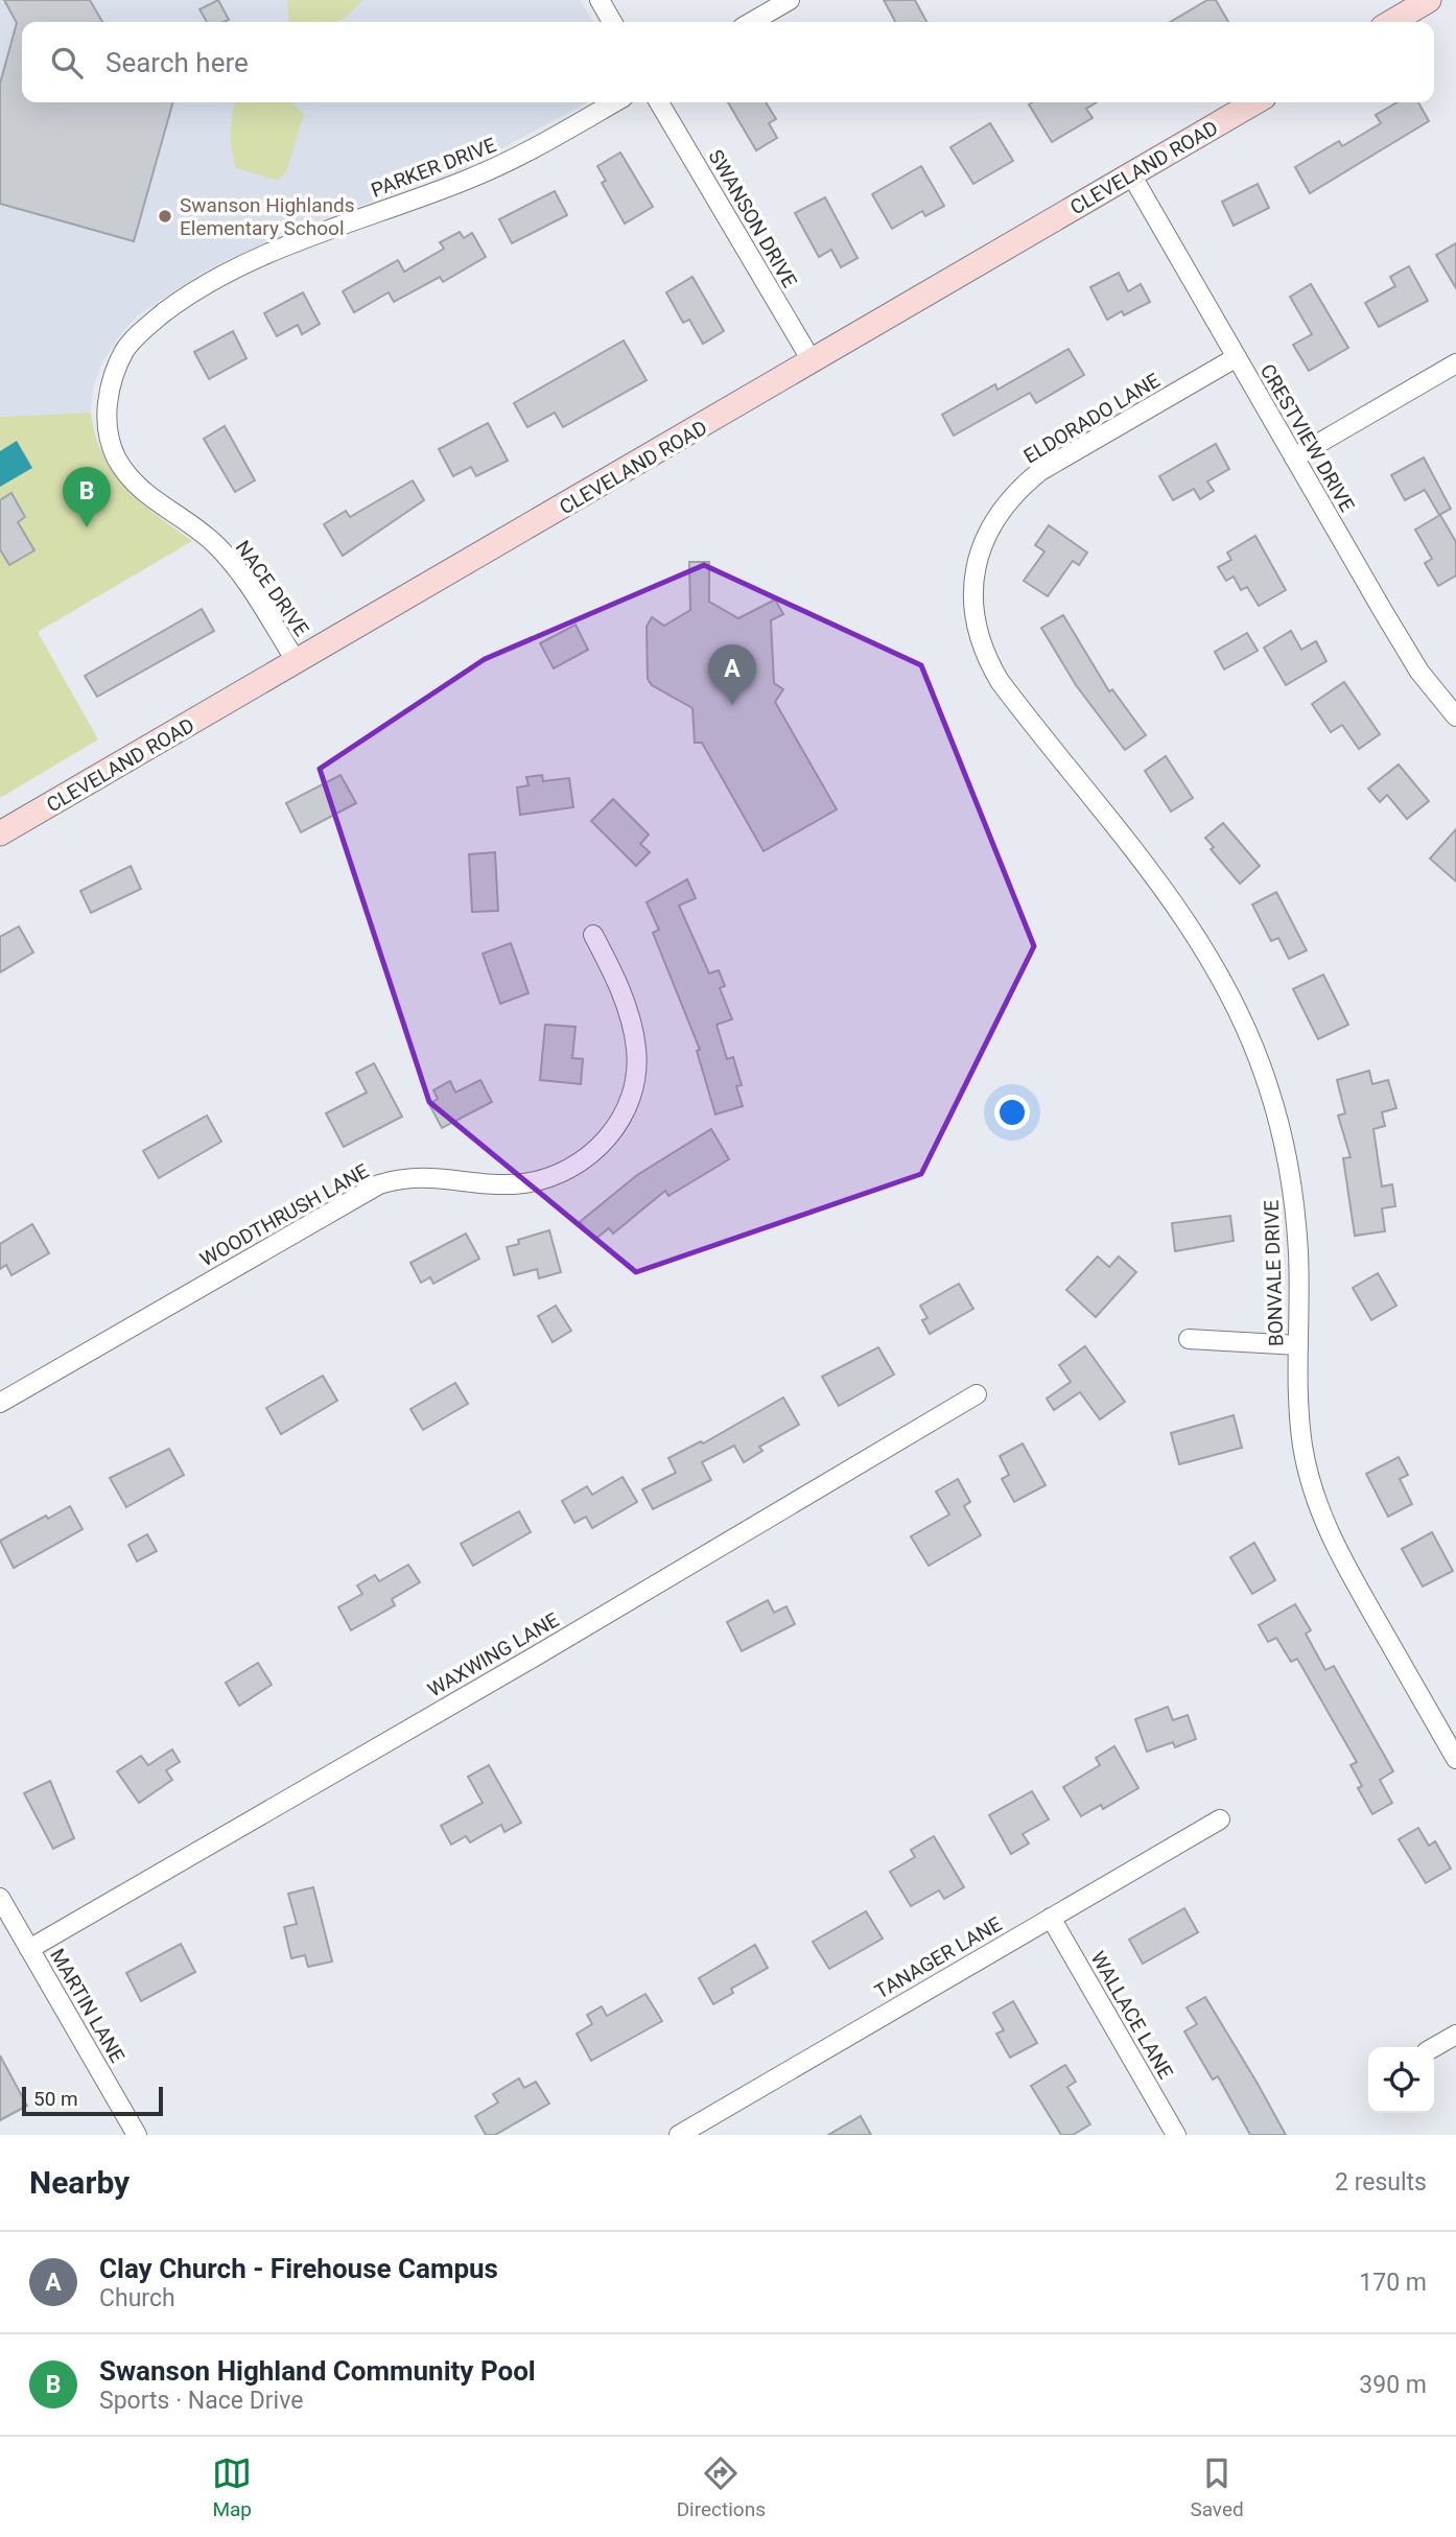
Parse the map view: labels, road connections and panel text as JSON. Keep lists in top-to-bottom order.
{
  "streets": {
    "main road": ["CLEVELAND ROAD"],
    "street": [
      "PARKER DRIVE",
      "SWANSON DRIVE",
      "ELDORADO LANE",
      "CRESTVIEW DRIVE",
      "NACE DRIVE",
      "WOODTHRUSH LANE",
      "BONVALE DRIVE",
      "WAXWING LANE",
      "TANAGER LANE",
      "MARTIN LANE",
      "WALLACE LANE"
    ]
  },
  "crossings": [
    ["PARKER DRIVE", "NACE DRIVE"],
    ["CLEVELAND ROAD", "SWANSON DRIVE"],
    ["CLEVELAND ROAD", "CRESTVIEW DRIVE"],
    ["CLEVELAND ROAD", "NACE DRIVE"],
    ["ELDORADO LANE", "CRESTVIEW DRIVE"],
    ["ELDORADO LANE", "BONVALE DRIVE"],
    ["WAXWING LANE", "MARTIN LANE"],
    ["TANAGER LANE", "WALLACE LANE"]
  ],
  "places": ["Swanson Highlands Elementary School"],
  "scale_bar": "50 m",
  "page": {
    "search": "Search here",
    "pins": ["B", "A"],
    "scale": "50 m",
    "heading": ["Nearby", "2 results"],
    "list": [
      {
        "mark": "A",
        "name": "Clay Church - Firehouse Campus",
        "note": "Church",
        "value": "170 m"
      },
      {
        "mark": "B",
        "name": "Swanson Highland Community Pool",
        "note": "Sports · Nace Drive",
        "value": "390 m"
      }
    ],
    "nav": ["Map", "Directions", "Saved"]
  }
}
